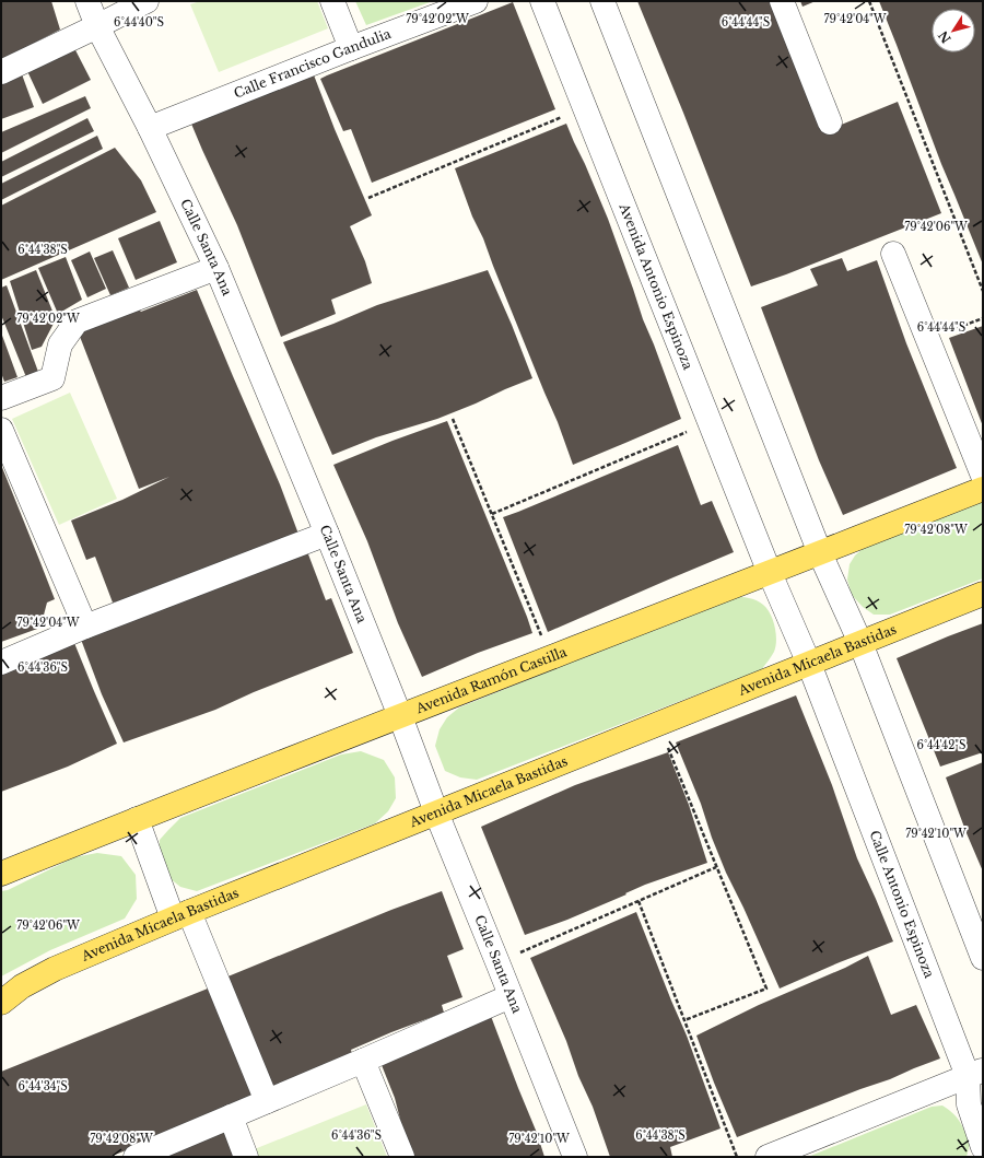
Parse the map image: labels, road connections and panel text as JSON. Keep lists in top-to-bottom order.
{
  "streets": {
    "main road": ["Avenida Micaela Bastidas", "Avenida Ramón Castilla"],
    "street": [
      "Calle Francisco Gandulia",
      "Calle Santa Ana",
      "Avenida Antonio Espinoza",
      "Calle Antonio Espinoza"
    ]
  },
  "crossings": [
    ["Calle Francisco Gandulia", "Calle Santa Ana"],
    ["Calle Santa Ana", "Avenida Micaela Bastidas"],
    ["Calle Santa Ana", "Avenida Ramón Castilla"],
    ["Avenida Antonio Espinoza", "Avenida Ramón Castilla"],
    ["Avenida Antonio Espinoza", "Calle Antonio Espinoza"],
    ["Avenida Micaela Bastidas", "Calle Antonio Espinoza"],
    ["Avenida Ramón Castilla", "Calle Antonio Espinoza"]
  ],
  "north": "bottom left",
  "coordinates": [
    "79°42'02\"W",
    "79°42'04\"W",
    "6°44'40\"S",
    "6°44'44\"S",
    "79°42'06\"W",
    "6°44'38\"S",
    "79°42'08\"W",
    "6°44'36\"S",
    "6°44'42\"S",
    "79°42'10\"W",
    "6°44'34\"S"
  ]
}
